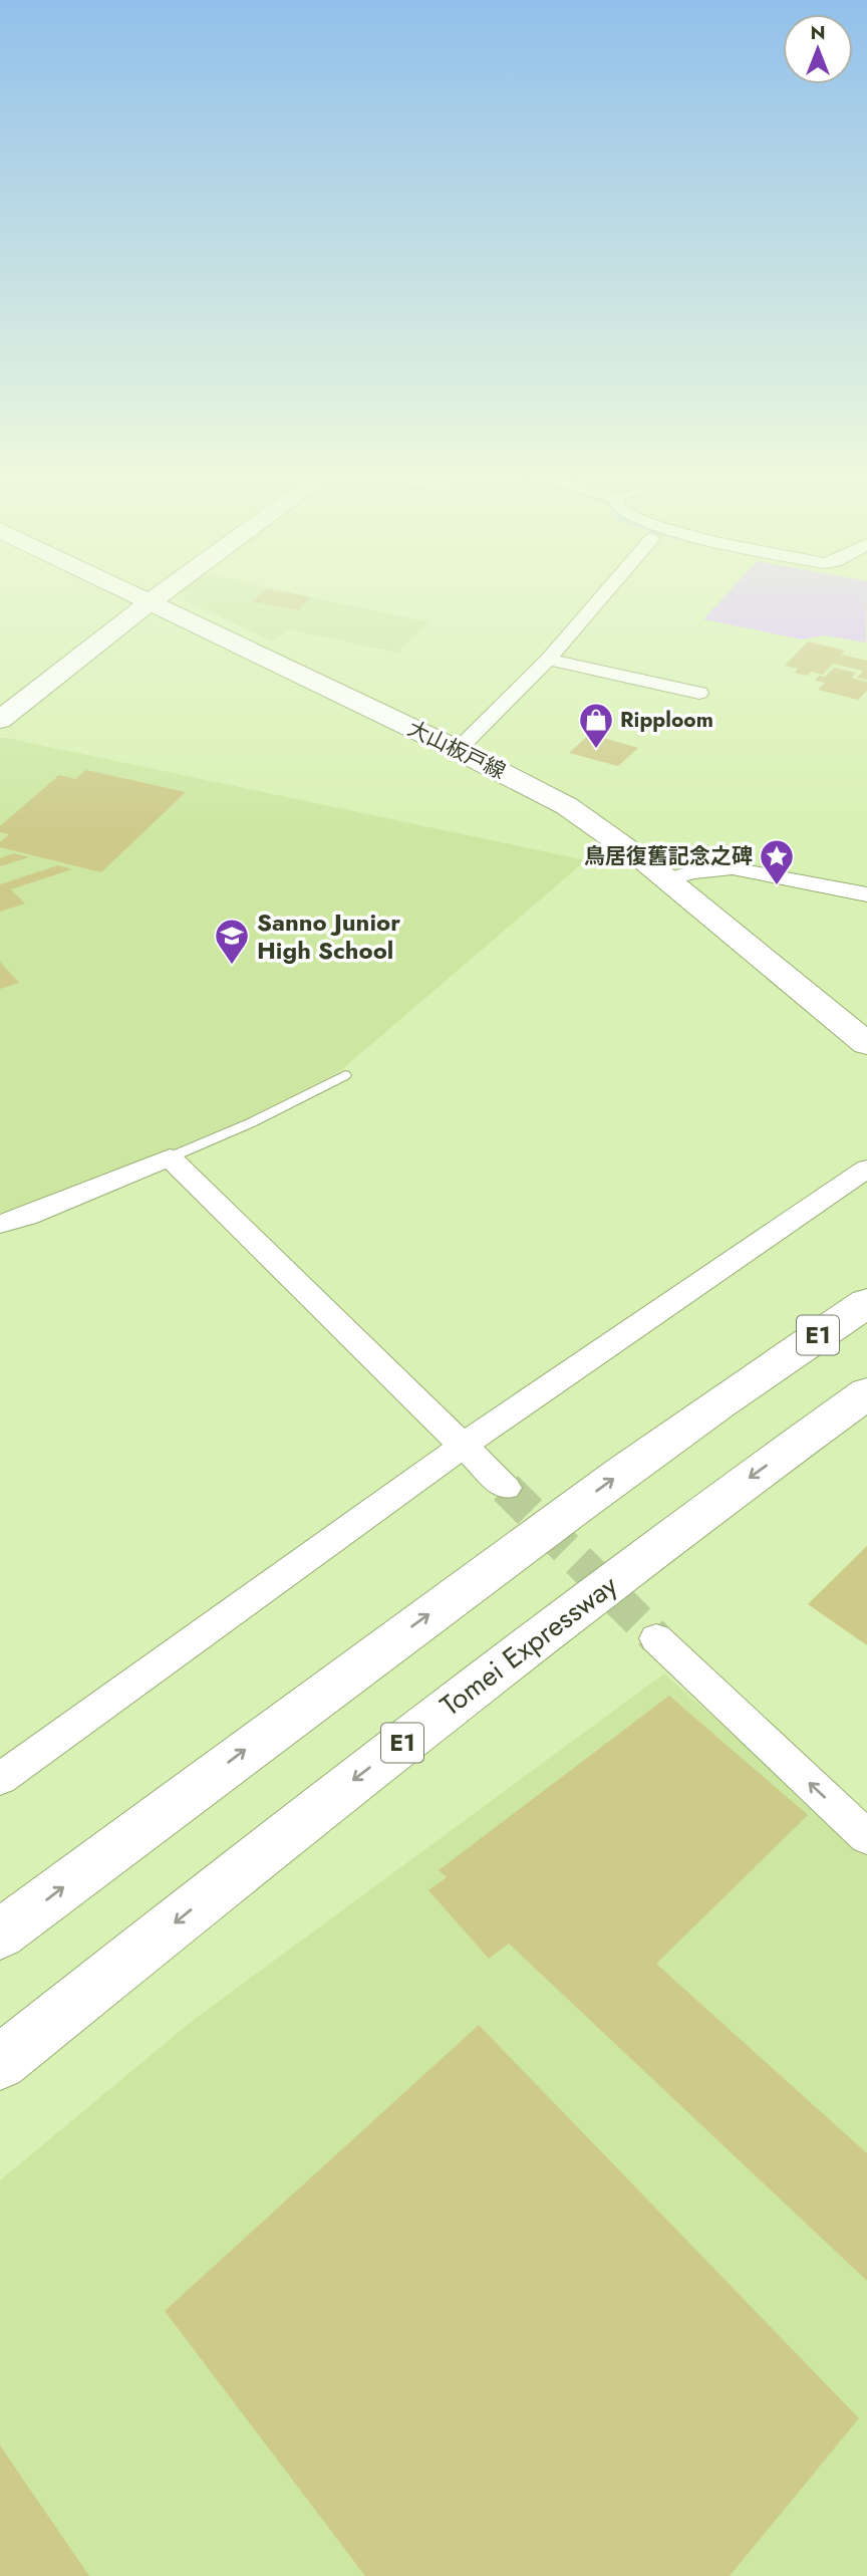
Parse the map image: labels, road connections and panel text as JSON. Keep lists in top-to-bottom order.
{
  "streets": {
    "main road": ["大山板戸線", "E1", "Tomei Expressway"]
  },
  "places": {
    "shop": ["Ripploom"],
    "place": ["鳥居復舊記念之碑"],
    "school or university": ["Sanno Junior High School"]
  },
  "north": "top"
}
